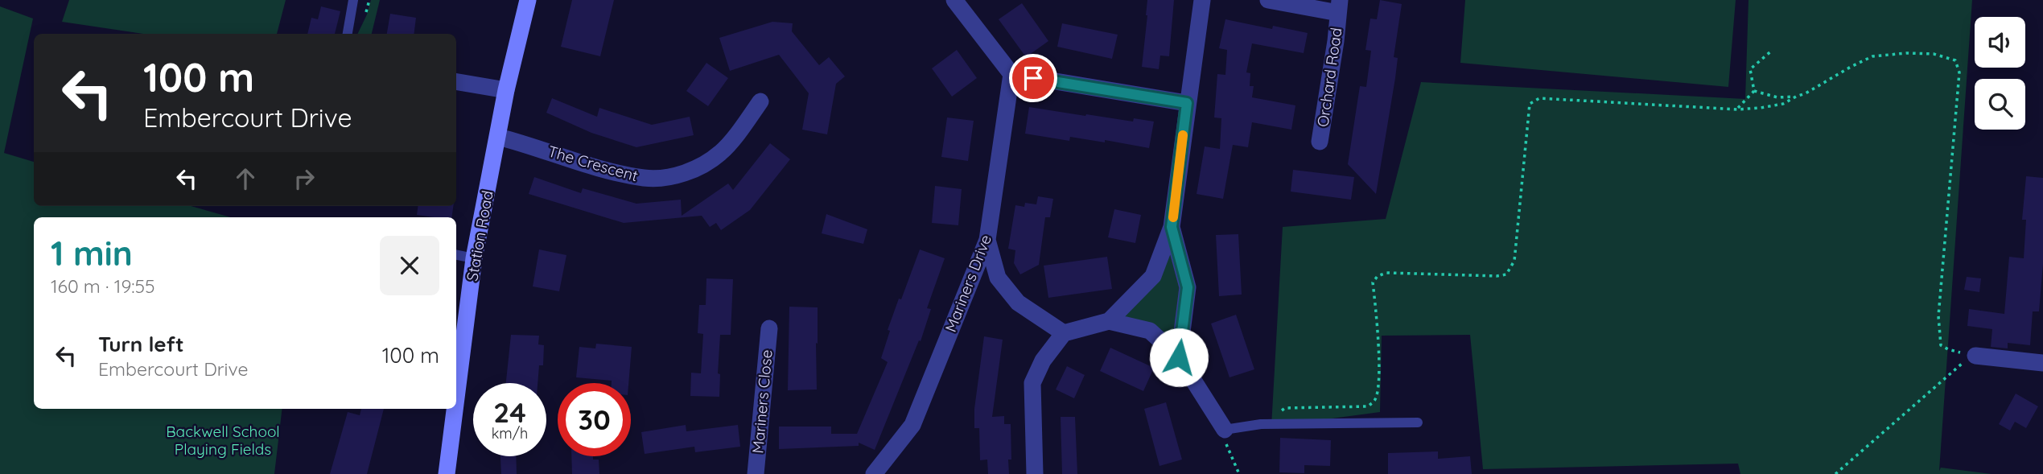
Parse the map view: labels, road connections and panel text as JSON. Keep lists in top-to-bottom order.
{
  "streets": {
    "street": [
      "Orchard Road",
      "The Crescent",
      "Station Road",
      "Mariners Drive",
      "Mariners Close"
    ]
  },
  "crossings": [
    ["The Crescent", "Station Road"]
  ],
  "parks": ["Backwell School Playing Fields"],
  "page": {
    "turn": ["100 m", "Embercourt Drive"],
    "heading": ["1 min", "160 m · 19:55"],
    "list": [
      {
        "name": "Turn left",
        "note": "Embercourt Drive",
        "value": "100 m"
      }
    ],
    "speed": "24 km/h",
    "limit": "30"
  }
}
